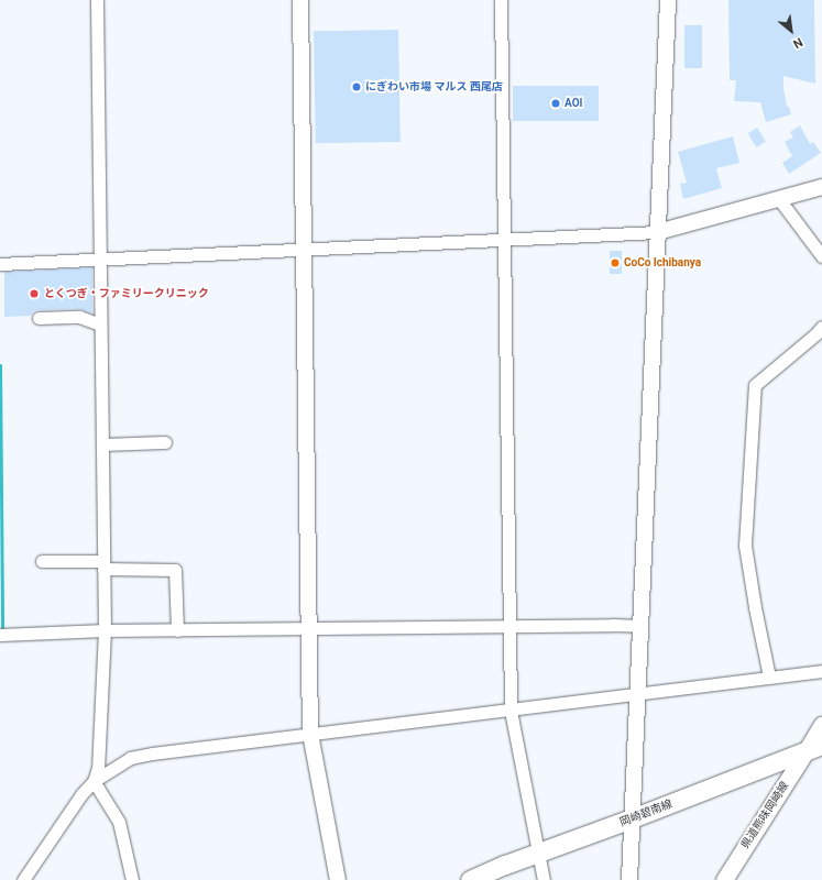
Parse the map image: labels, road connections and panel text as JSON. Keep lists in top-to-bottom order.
{
  "streets": {
    "main road": ["岡崎碧南線", "県道熊味岡崎線"]
  },
  "crossings": [
    ["岡崎碧南線", "県道熊味岡崎線"]
  ],
  "places": [
    "にぎわい市場 マルス 西尾店",
    "AOI",
    "CoCo Ichibanya",
    "とくつぎ・ファミリークリニック"
  ],
  "north": "bottom right"
}
